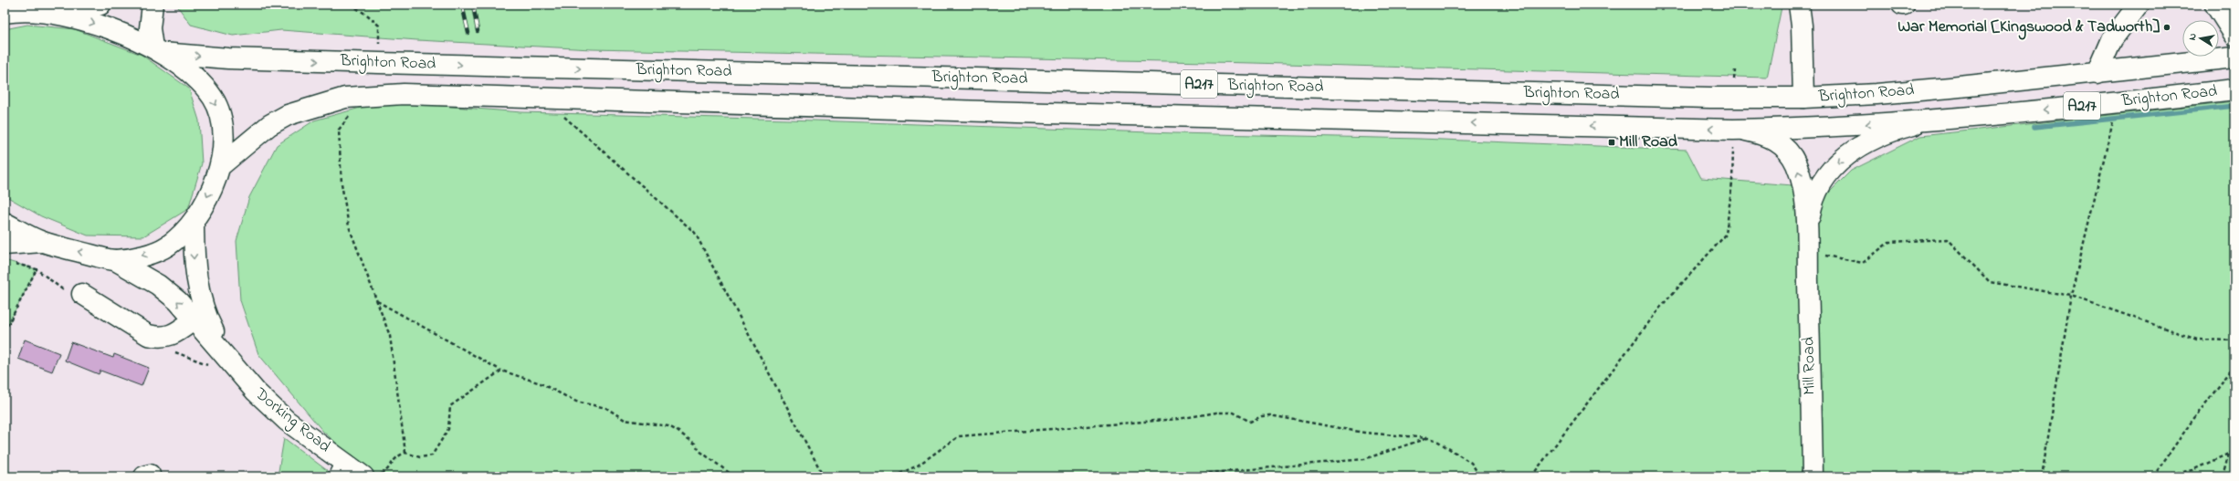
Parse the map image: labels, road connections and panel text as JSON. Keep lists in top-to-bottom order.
{
  "streets": {
    "main road": [
      "Brighton Road",
      "A217",
      "Mill Road",
      "Dorking Road"
    ]
  },
  "crossings": [
    ["Brighton Road", "Mill Road"]
  ],
  "places": {
    "other": ["War Memorial [Kingswood & Tadworth]"],
    "transit": ["Mill Road"]
  },
  "north": "left"
}
